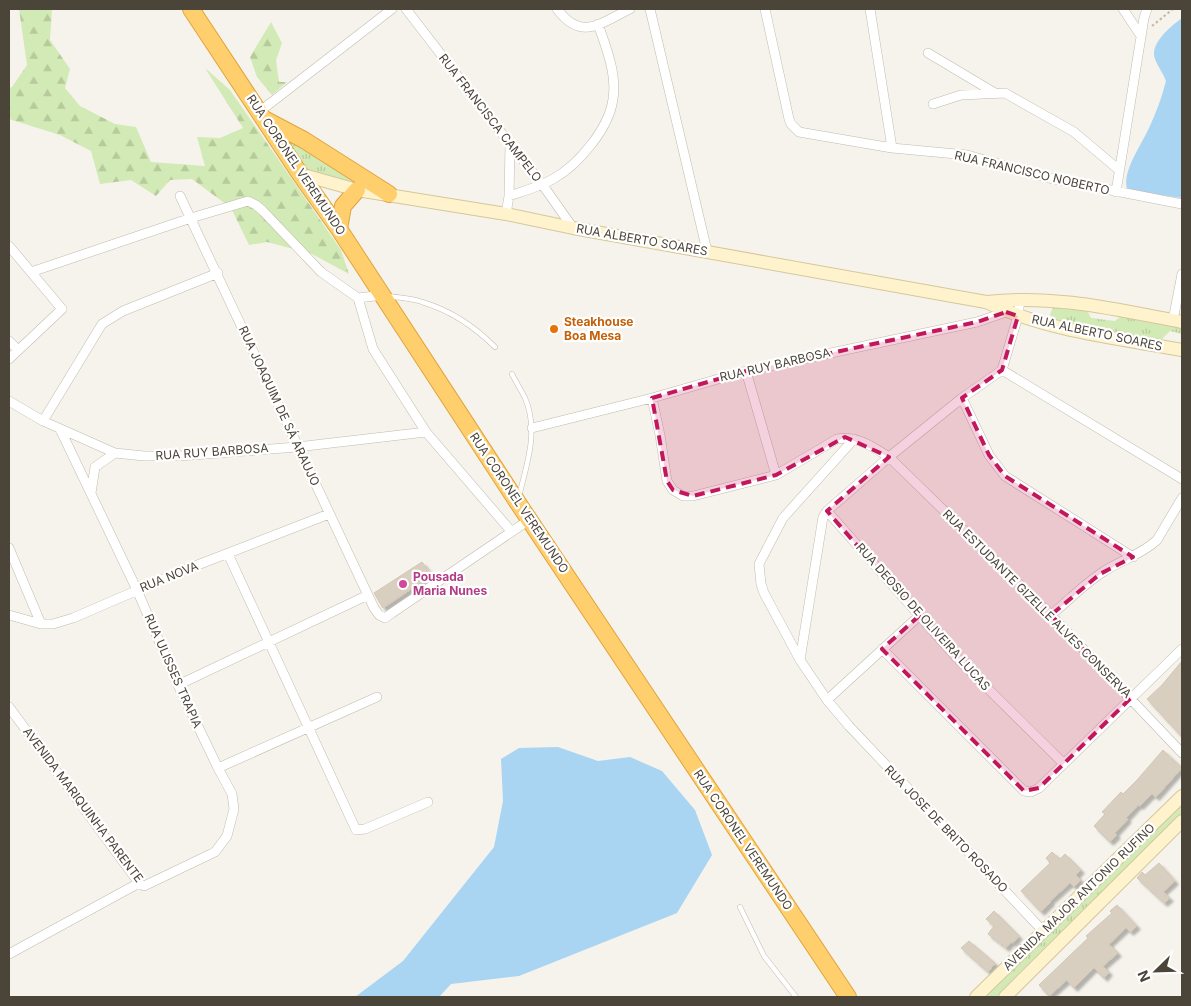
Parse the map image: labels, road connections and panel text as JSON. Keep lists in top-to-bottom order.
{
  "streets": {
    "highway": ["RUA CORONEL VEREMUNDO"],
    "main road": ["RUA ALBERTO SOARES", "AVENIDA MAJOR ANTONIO RUFINO"],
    "street": [
      "RUA FRANCISCA CAMPELO",
      "RUA FRANCISCO NOBERTO",
      "RUA RUY BARBOSA",
      "RUA JOAQUIM DE SÁ ARAUJO",
      "RUA NOVA",
      "RUA ESTUDANTE GIZELLE ALVES CONSERVA",
      "RUA DEOSIO DE OLIVEIRA LUCAS",
      "RUA ULISSES TRAPIA",
      "AVENIDA MARIQUINHA PARENTE",
      "RUA JOSE DE BRITO ROSADO"
    ]
  },
  "crossings": [
    ["RUA FRANCISCA CAMPELO", "RUA ALBERTO SOARES"],
    ["RUA CORONEL VEREMUNDO", "RUA ALBERTO SOARES"],
    ["RUA ALBERTO SOARES", "RUA RUY BARBOSA"],
    ["RUA RUY BARBOSA", "RUA JOAQUIM DE SÁ ARAUJO"],
    ["RUA RUY BARBOSA", "RUA ULISSES TRAPIA"],
    ["RUA JOAQUIM DE SÁ ARAUJO", "RUA NOVA"],
    ["RUA NOVA", "RUA ULISSES TRAPIA"],
    ["RUA ESTUDANTE GIZELLE ALVES CONSERVA", "RUA JOSE DE BRITO ROSADO"],
    ["RUA ULISSES TRAPIA", "AVENIDA MARIQUINHA PARENTE"],
    ["RUA JOSE DE BRITO ROSADO", "AVENIDA MAJOR ANTONIO RUFINO"]
  ],
  "places": ["Steakhouse Boa Mesa", "Pousada Maria Nunes"],
  "north": "bottom left"
}
